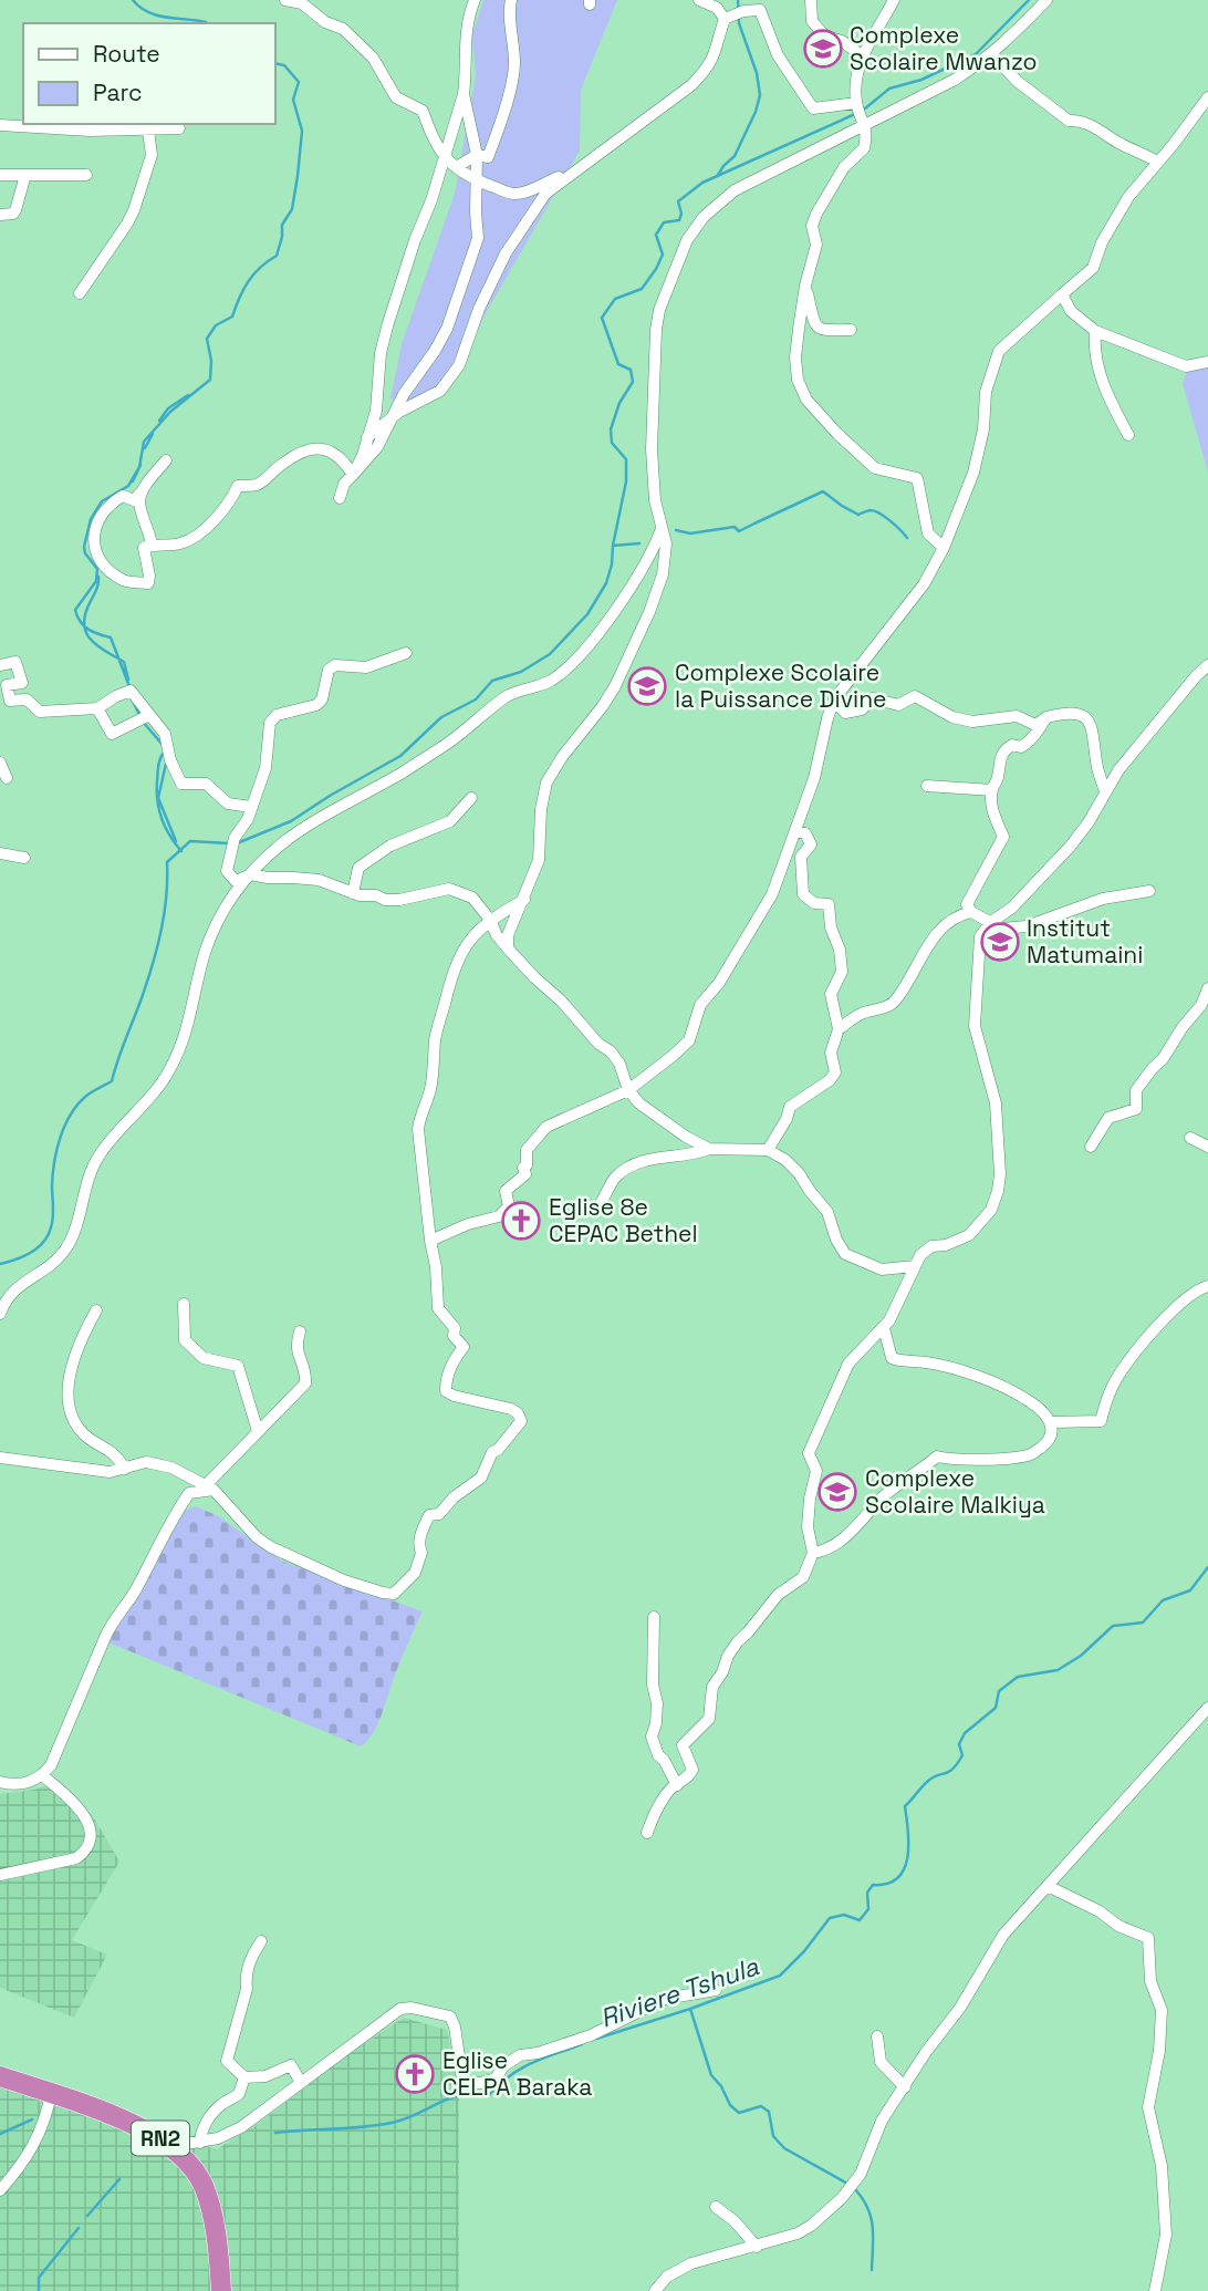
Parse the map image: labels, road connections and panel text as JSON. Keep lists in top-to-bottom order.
{
  "streets": {
    "highway": ["RN2"]
  },
  "water": ["Riviere Tshula"],
  "places": {
    "school or university": [
      "Complexe Scolaire Mwanzo",
      "Complexe Scolaire la Puissance Divine",
      "Institut Matumaini",
      "Complexe Scolaire Malkiya"
    ],
    "church": ["Eglise 8e CEPAC Bethel", "Eglise CELPA Baraka"]
  },
  "legend": ["Route", "Parc"]
}
